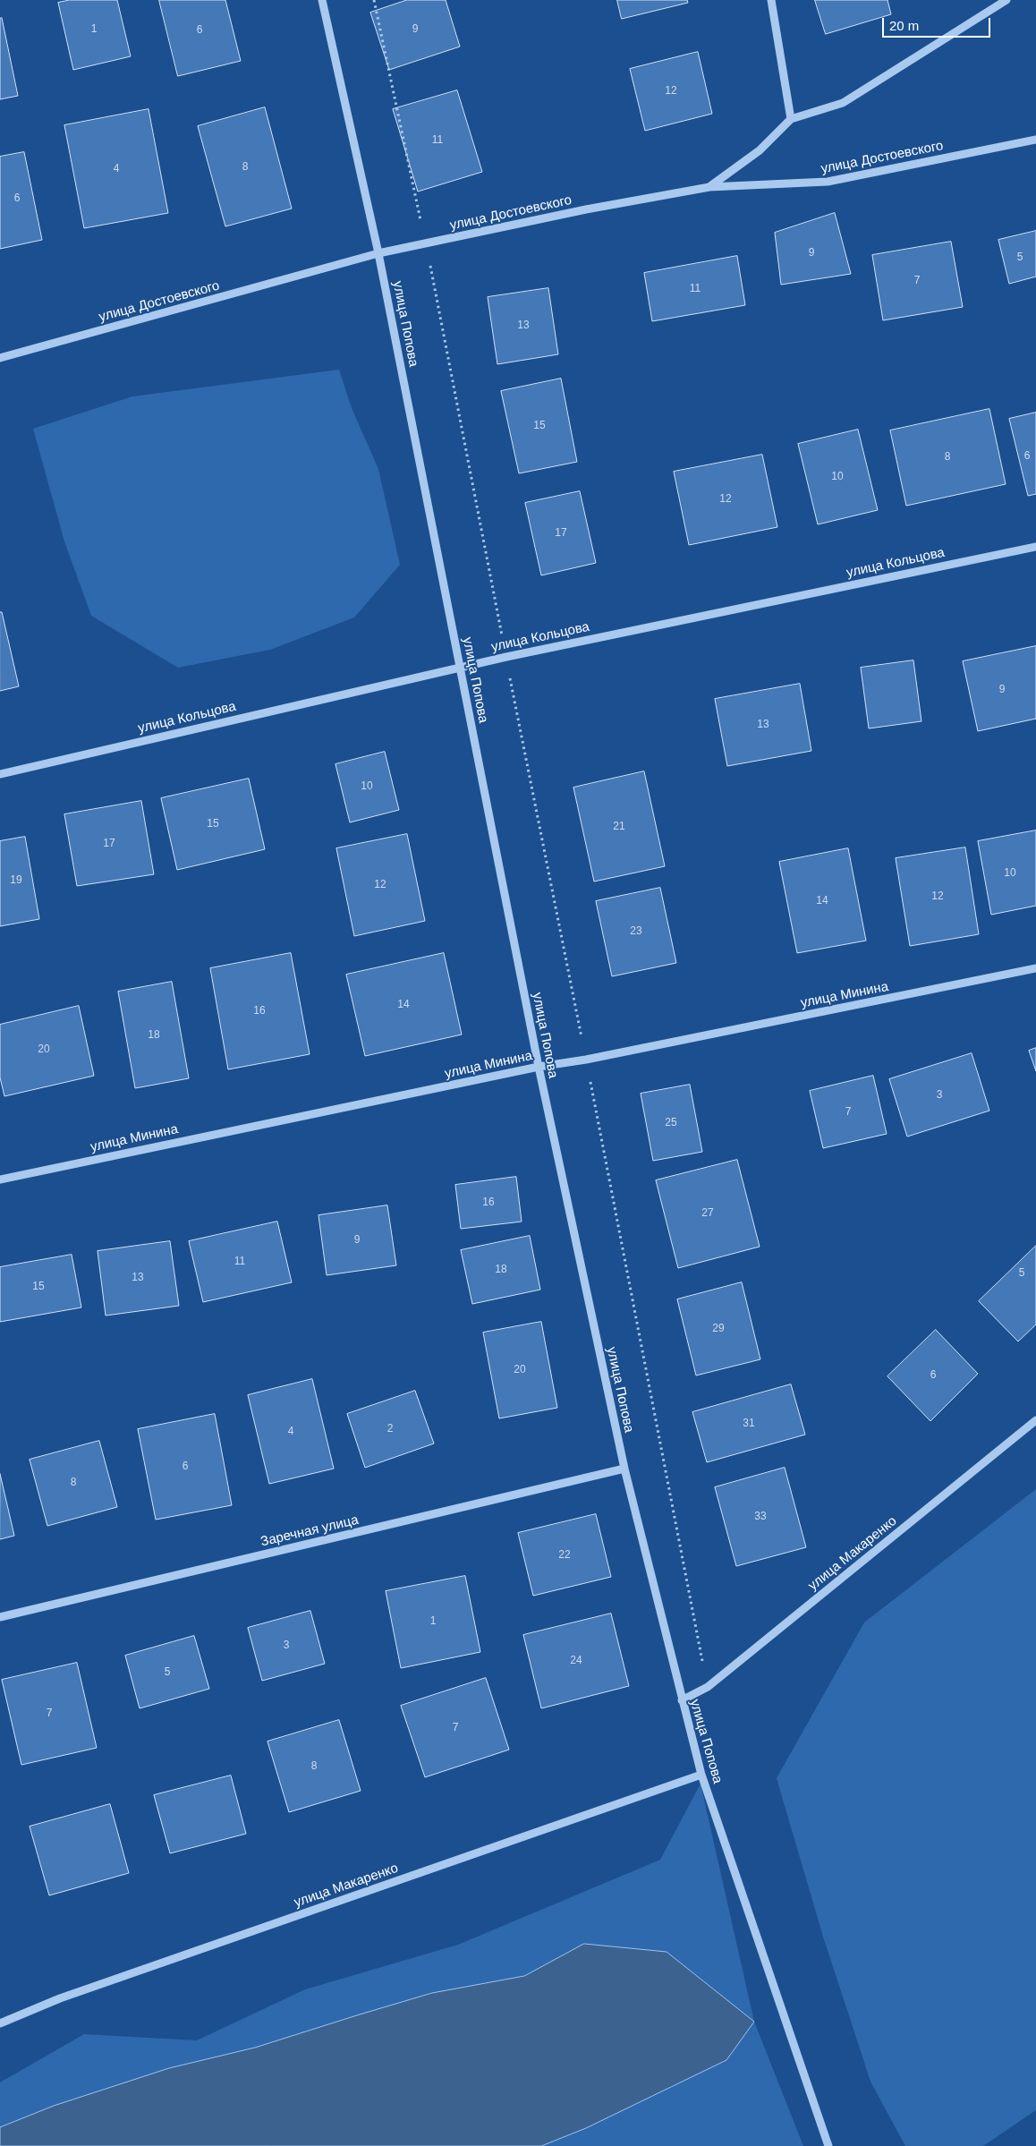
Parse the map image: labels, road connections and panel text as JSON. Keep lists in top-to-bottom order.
{
  "streets": {
    "street": [
      "улица Достоевского",
      "улица Попова",
      "улица Кольцова",
      "улица Минина",
      "Заречная улица",
      "улица Макаренко"
    ]
  },
  "crossings": [
    ["улица Достоевского", "улица Попова"],
    ["улица Попова", "улица Кольцова"],
    ["улица Попова", "улица Минина"],
    ["улица Попова", "Заречная улица"],
    ["улица Попова", "улица Макаренко"]
  ],
  "house_numbers": [
    "1",
    "9",
    "6",
    "12",
    "11",
    "8",
    "4",
    "6",
    "9",
    "5",
    "7",
    "11",
    "13",
    "15",
    "6",
    "8",
    "10",
    "12",
    "17",
    "9",
    "13",
    "10",
    "15",
    "21",
    "17",
    "10",
    "19",
    "12",
    "12",
    "14",
    "23",
    "14",
    "16",
    "18",
    "20",
    "3",
    "7",
    "25",
    "16",
    "27",
    "9",
    "11",
    "18",
    "5",
    "13",
    "15",
    "29",
    "20",
    "6",
    "31",
    "2",
    "4",
    "6",
    "8",
    "33",
    "22",
    "1",
    "3",
    "24",
    "5",
    "7",
    "7",
    "8"
  ],
  "scale_bar": "20 m"
}
